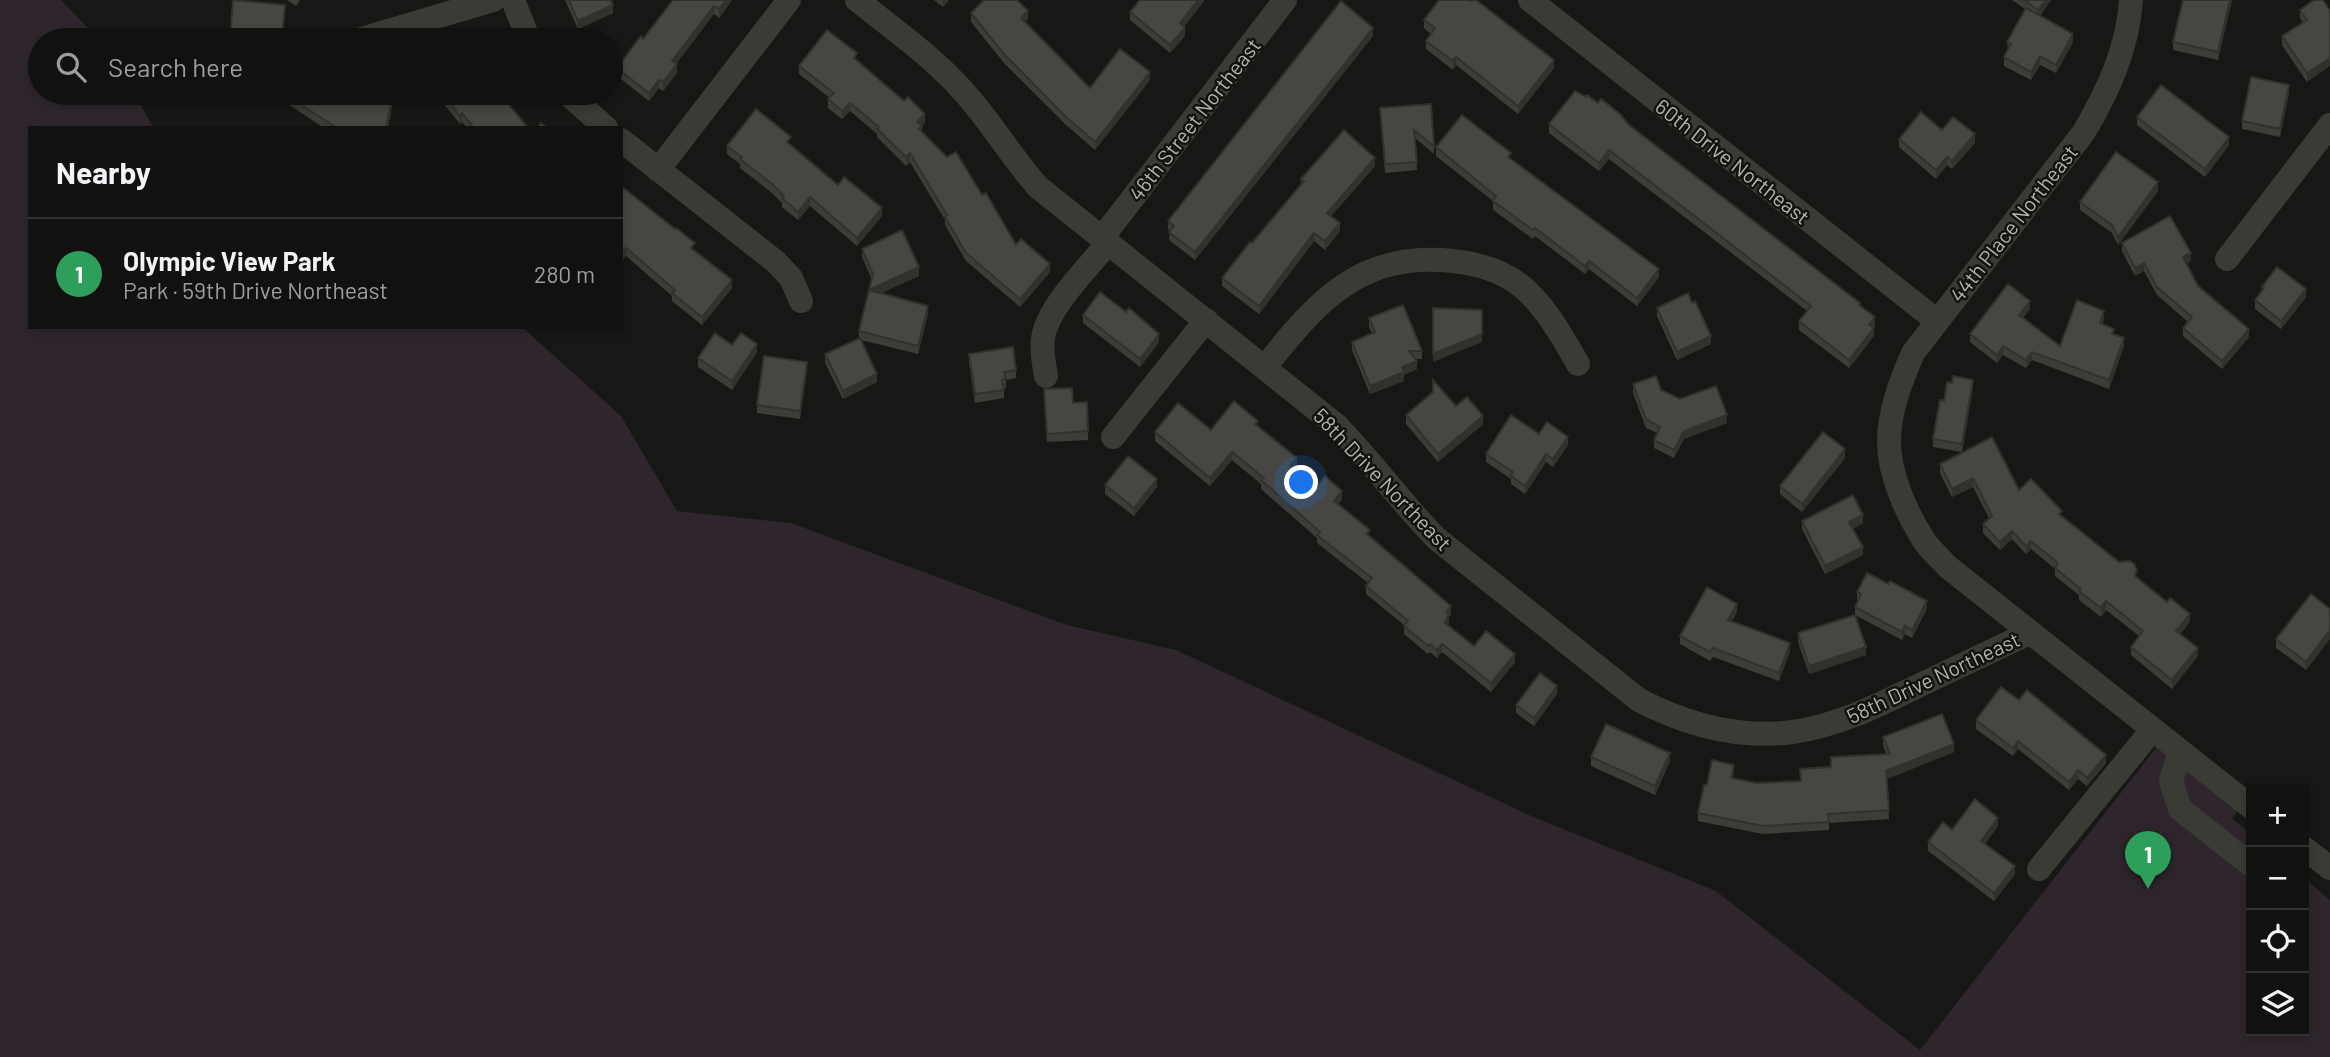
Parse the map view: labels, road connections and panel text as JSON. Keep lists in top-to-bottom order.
{
  "streets": {
    "street": [
      "46th Street Northeast",
      "60th Drive Northeast",
      "44th Place Northeast",
      "58th Drive Northeast"
    ]
  },
  "crossings": [
    ["46th Street Northeast", "58th Drive Northeast"],
    ["60th Drive Northeast", "44th Place Northeast"],
    ["44th Place Northeast", "58th Drive Northeast"]
  ],
  "page": {
    "search": "Search here",
    "heading": "Nearby",
    "list": [
      {
        "mark": "1",
        "name": "Olympic View Park",
        "note": "Park · 59th Drive Northeast",
        "value": "280 m"
      }
    ],
    "map_buttons": ["+", "−"],
    "pins": "1"
  }
}
